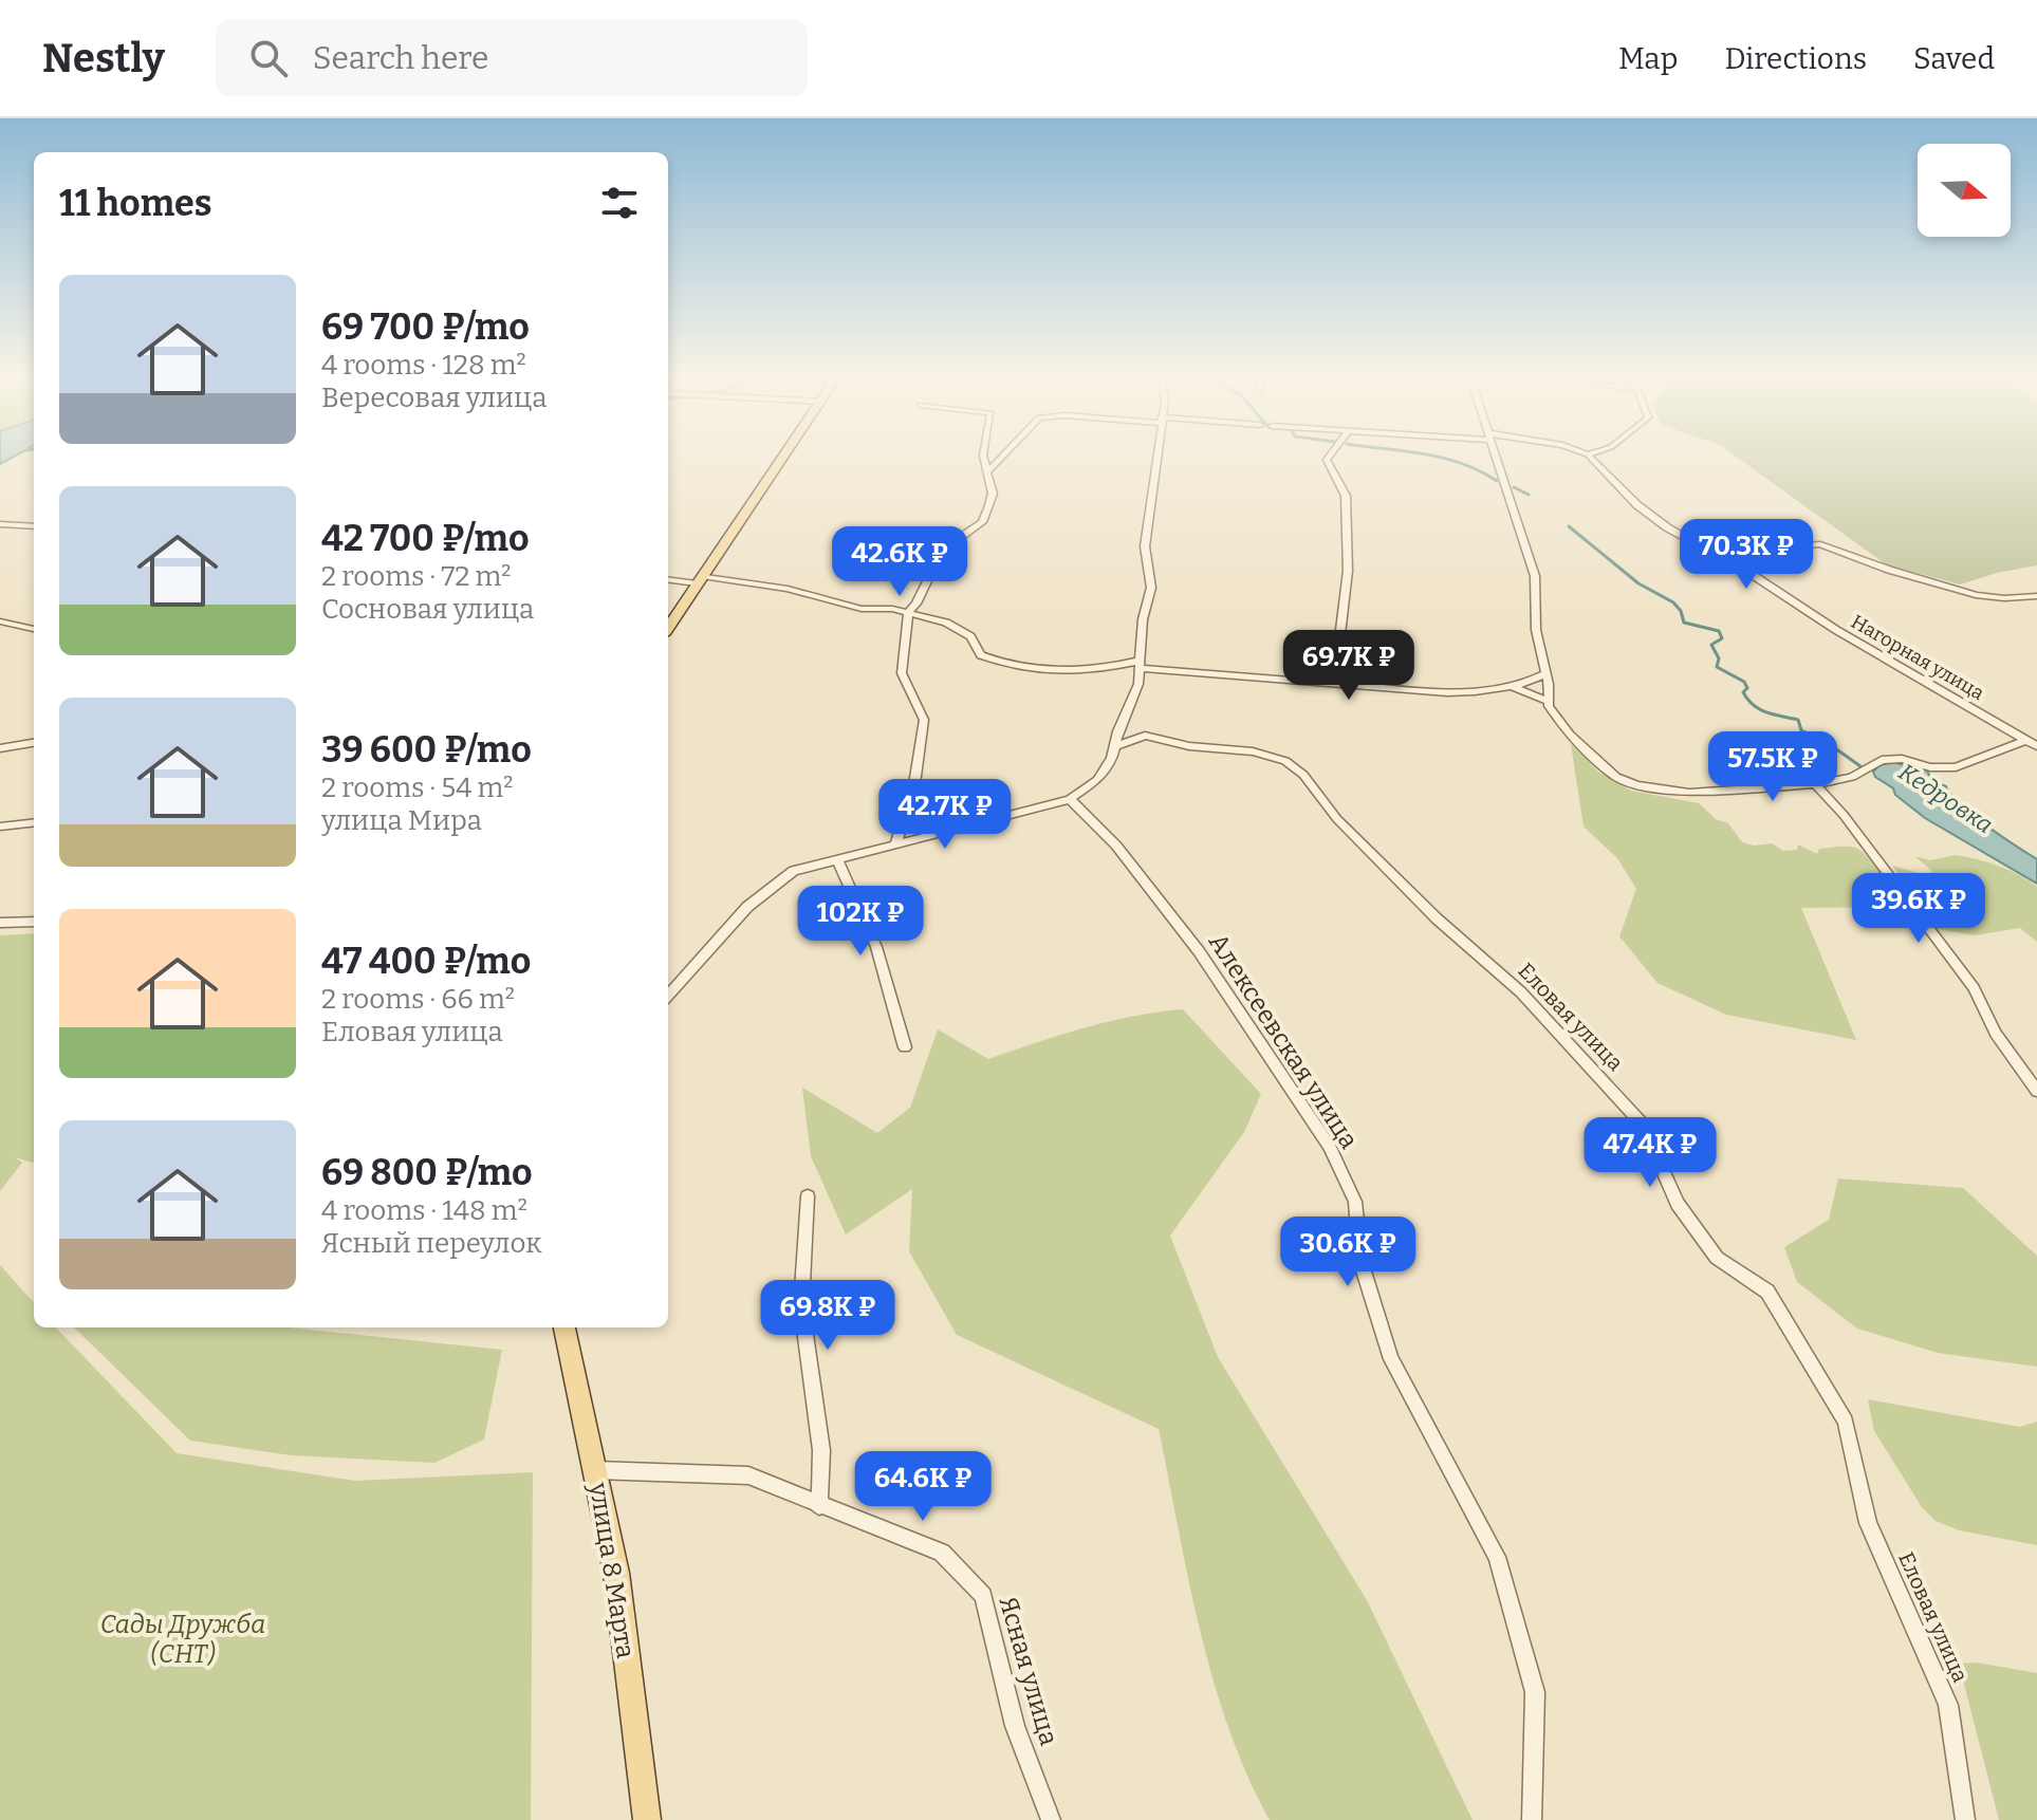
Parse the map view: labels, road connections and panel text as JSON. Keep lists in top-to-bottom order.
{
  "streets": {
    "main road": ["улица 8 Марта"],
    "street": [
      "Нагорная улица",
      "Еловая улица",
      "Алексеевская улица",
      "Ясная улица"
    ]
  },
  "crossings": [
    ["улица 8 Марта", "Ясная улица"]
  ],
  "water": ["Кедровка"],
  "parks": ["Сады Дружба (СНТ)"],
  "north": "right",
  "page": {
    "header": "Nestly",
    "search": "Search here",
    "nav": ["Map", "Directions", "Saved"],
    "heading": "11 homes",
    "list": [
      {
        "name": "69 700 ₽/mo",
        "note": "4 rooms · 128 m² · Вересовая улица"
      },
      {
        "name": "42 700 ₽/mo",
        "note": "2 rooms · 72 m² · Сосновая улица"
      },
      {
        "name": "39 600 ₽/mo",
        "note": "2 rooms · 54 m² · улица Мира"
      },
      {
        "name": "47 400 ₽/mo",
        "note": "2 rooms · 66 m² · Еловая улица"
      },
      {
        "name": "69 800 ₽/mo",
        "note": "4 rooms · 148 m² · Ясный переулок"
      }
    ],
    "price": [
      "70.3K ₽",
      "42.6K ₽",
      "69.7K ₽",
      "57.5K ₽",
      "42.7K ₽",
      "39.6K ₽",
      "102K ₽",
      "47.4K ₽",
      "30.6K ₽",
      "69.8K ₽",
      "64.6K ₽"
    ]
  }
}
